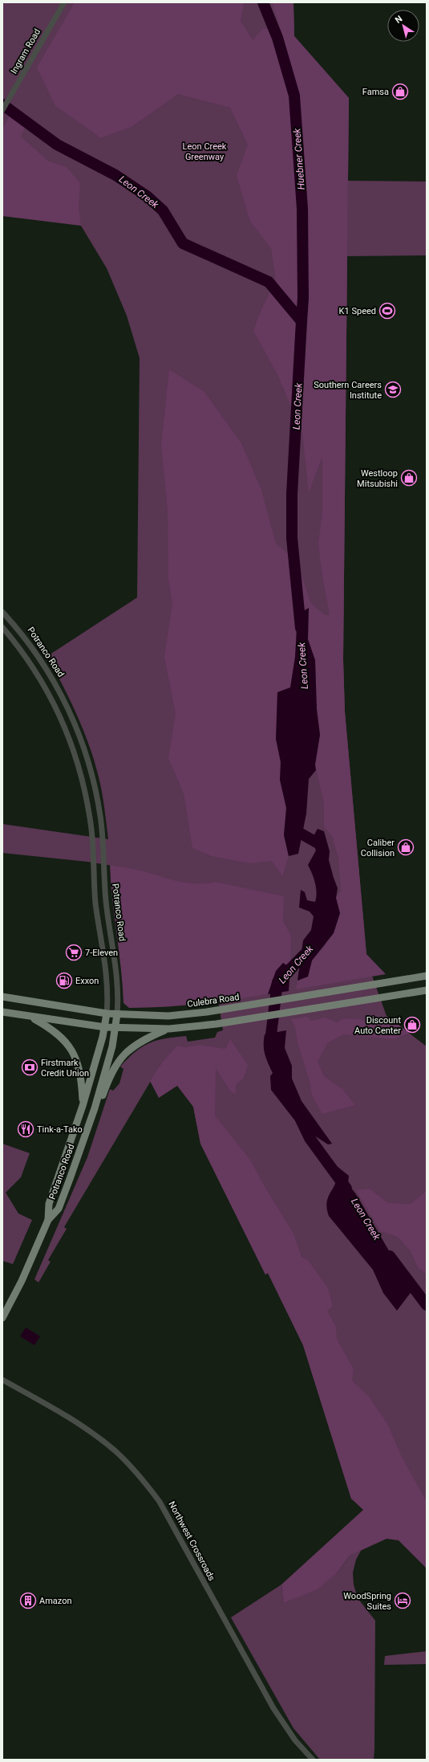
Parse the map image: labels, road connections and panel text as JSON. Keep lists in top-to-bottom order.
{
  "streets": {
    "main road": ["Potranco Road", "Culebra Road"],
    "street": ["Ingram Road", "Northwest Crossroads"]
  },
  "crossings": [
    ["Potranco Road", "Culebra Road"]
  ],
  "water": ["Huebner Creek", "Leon Creek"],
  "parks": ["Leon Creek Greenway"],
  "places": {
    "shop": [
      "Famsa",
      "Westloop Mitsubishi",
      "Caliber Collision",
      "Discount Auto Center"
    ],
    "sports": ["K1 Speed"],
    "school or university": ["Southern Careers Institute"],
    "supermarket": ["7-Eleven"],
    "fuel station": ["Exxon"],
    "bank": ["Firstmark Credit Union"],
    "restaurant": ["Tink-a-Tako"],
    "building": ["Amazon"],
    "hotel": ["WoodSpring Suites"]
  },
  "north": "top left"
}
